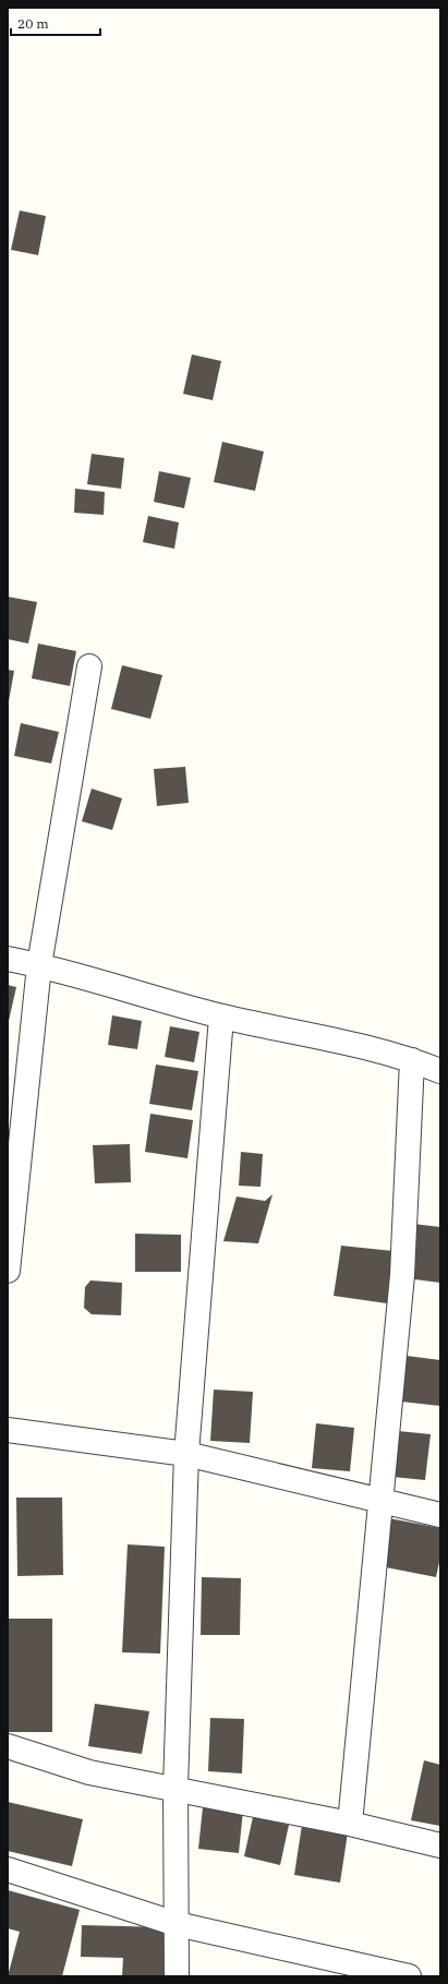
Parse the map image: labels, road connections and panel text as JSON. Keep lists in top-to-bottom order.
{
  "scale_bar": "20 m"
}
